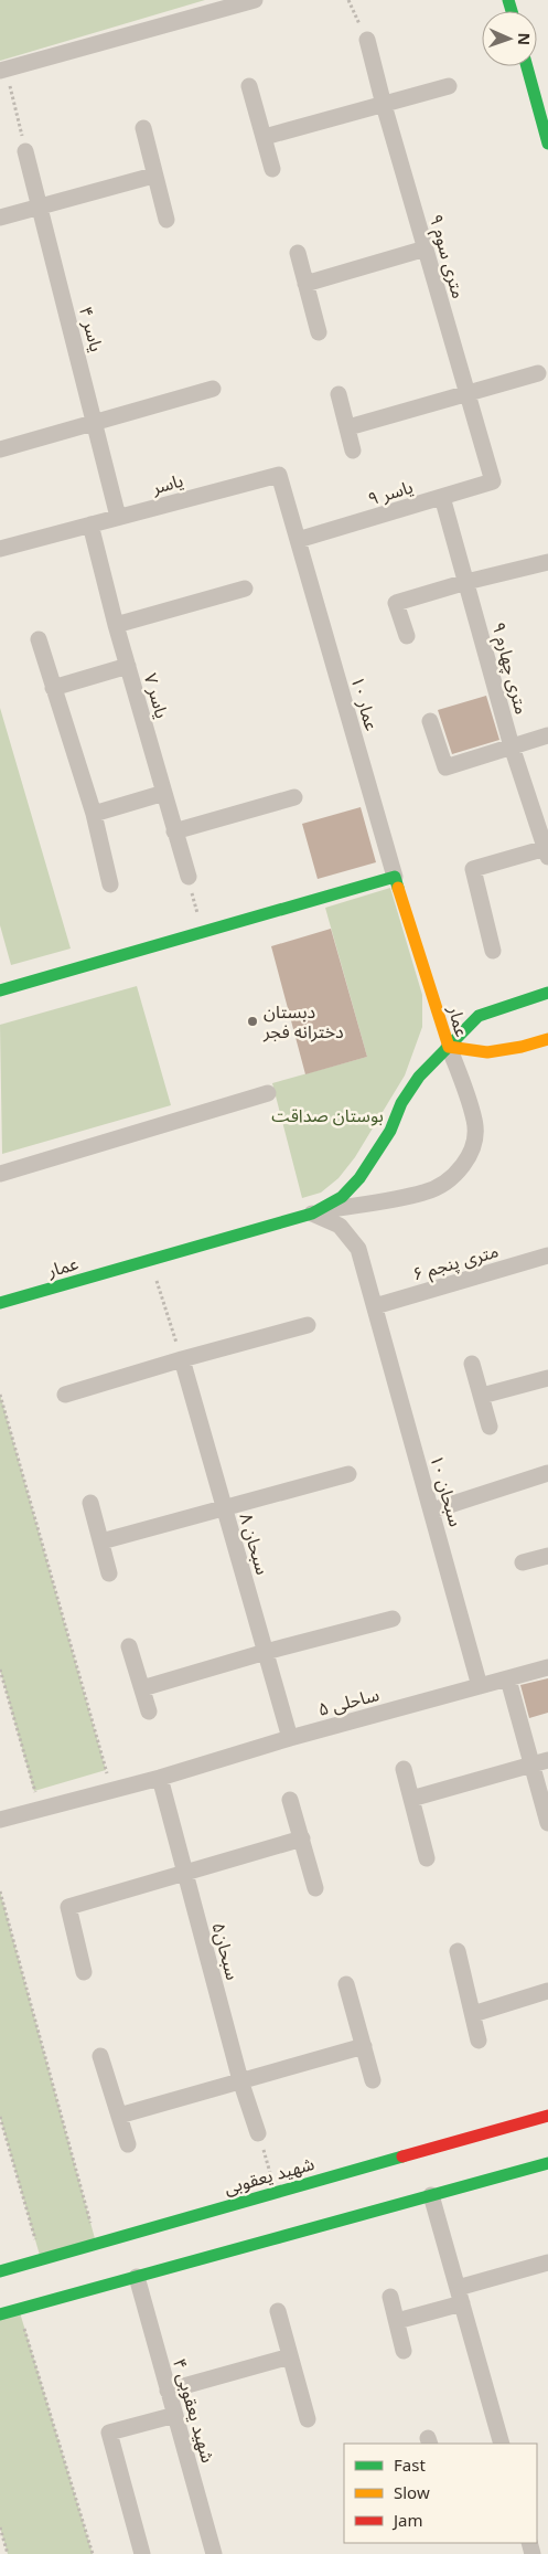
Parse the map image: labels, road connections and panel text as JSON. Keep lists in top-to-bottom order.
{
  "streets": {
    "street": [
      "۹ متری سوم",
      "یاسر ۴",
      "یاسر",
      "یاسر ۹",
      "۹ متری چهارم",
      "یاسر ۷",
      "عمار ۱۰",
      "عمار",
      "۶ متری پنجم",
      "سبحان ۱۰",
      "سبحان ۸",
      "ساحلی ۵",
      "سبحان۵",
      "شهید یعقوبی",
      "شهید یعقوبی ۴"
    ]
  },
  "crossings": [
    ["۹ متری سوم", "یاسر ۹"],
    ["یاسر ۴", "یاسر"],
    ["یاسر", "یاسر ۹"],
    ["یاسر", "یاسر ۷"],
    ["یاسر", "عمار ۱۰"],
    ["یاسر ۹", "۹ متری چهارم"],
    ["یاسر ۹", "عمار ۱۰"],
    ["عمار ۱۰", "عمار"],
    ["عمار", "سبحان ۱۰"],
    ["۶ متری پنجم", "سبحان ۱۰"],
    ["سبحان ۱۰", "ساحلی ۵"],
    ["سبحان ۸", "ساحلی ۵"],
    ["ساحلی ۵", "سبحان۵"]
  ],
  "parks": ["بوستان صداقت"],
  "places": ["دبستان دخترانه فجر"],
  "legend": ["Fast", "Slow", "Jam"],
  "north": "right"
}
